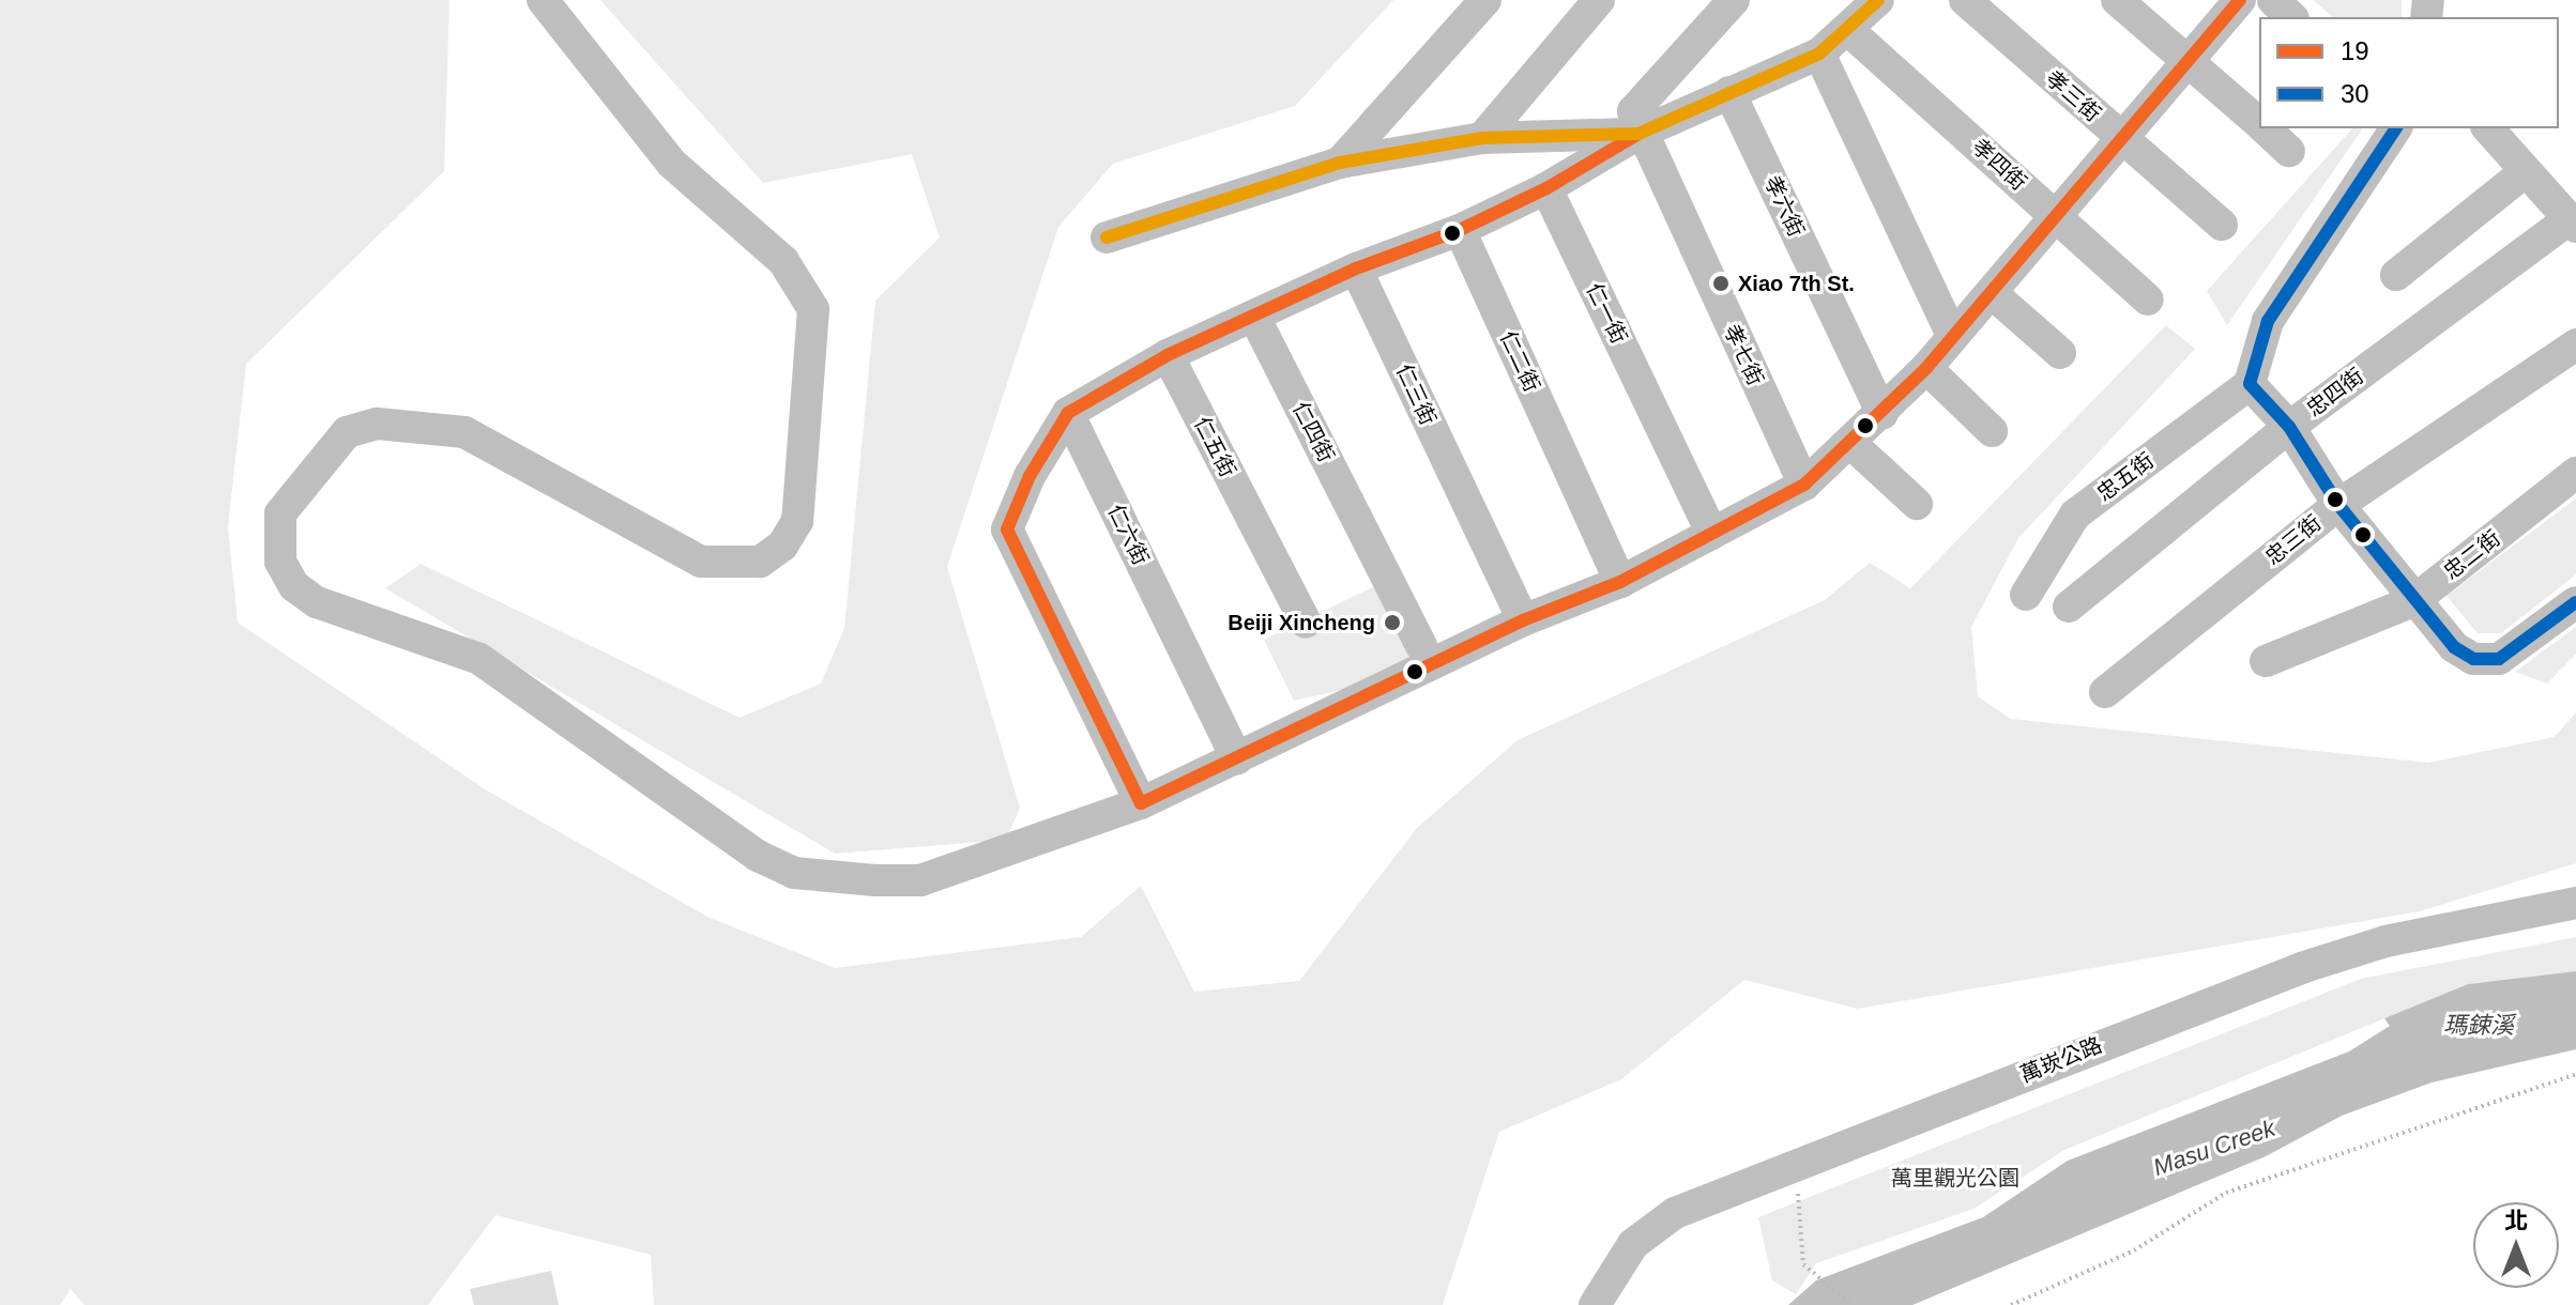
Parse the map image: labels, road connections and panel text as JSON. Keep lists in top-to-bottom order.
{
  "streets": {
    "street": [
      "孝三街",
      "孝四街",
      "孝六街",
      "仁一街",
      "孝七街",
      "仁二街",
      "忠四街",
      "仁三街",
      "仁四街",
      "仁五街",
      "忠五街",
      "仁六街",
      "忠三街",
      "忠二街",
      "萬崁公路"
    ]
  },
  "water": ["瑪鋉溪", "Masu Creek"],
  "parks": ["萬里觀光公園"],
  "places": ["Xiao 7th St.", "Beiji Xincheng"],
  "lines": ["transit line 19", "transit line 30"],
  "legend": ["19", "30"],
  "north": "top"
}
